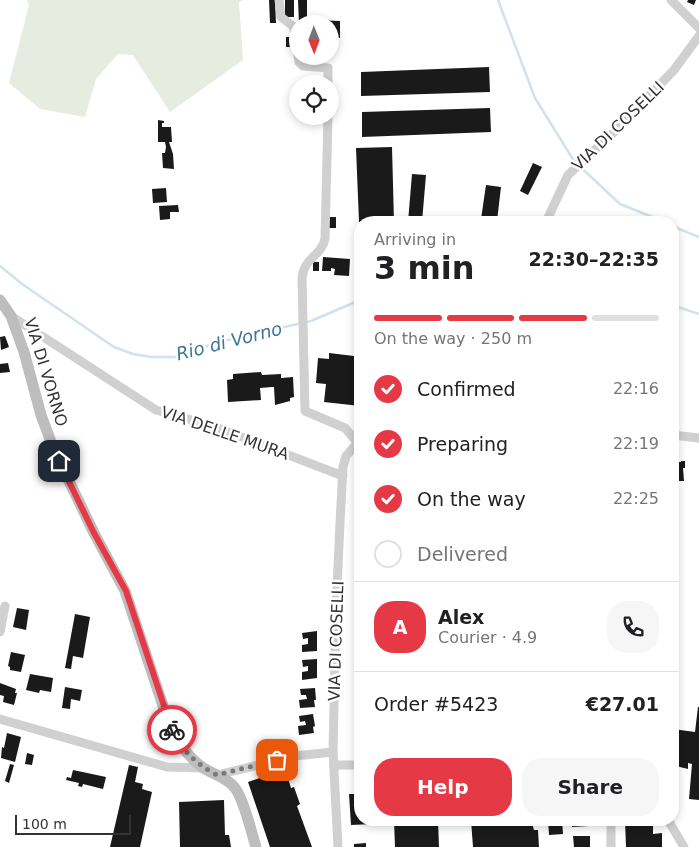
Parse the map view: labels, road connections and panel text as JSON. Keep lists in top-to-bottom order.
{
  "streets": {
    "street": ["VIA DI COSELLI", "VIA DI VORNO", "VIA DELLE MURA"]
  },
  "crossings": [
    ["VIA DI COSELLI", "VIA DELLE MURA"],
    ["VIA DI VORNO", "VIA DELLE MURA"]
  ],
  "water": ["Rio di Vorno"],
  "scale_bar": "100 m",
  "north": "bottom",
  "page": {
    "heading": ["3 min", "Arriving in", "22:30–22:35"],
    "panel": [
      "Alex",
      "Courier · 4.9",
      "Order #5423",
      "€27.01"
    ],
    "bar": "On the way · 250 m",
    "list": [
      ["Confirmed", "22:16"],
      ["Preparing", "22:19"],
      ["On the way", "22:25"],
      "Delivered"
    ],
    "round": "A",
    "buttons": ["Help", "Share"],
    "scale": "100 m"
  }
}
